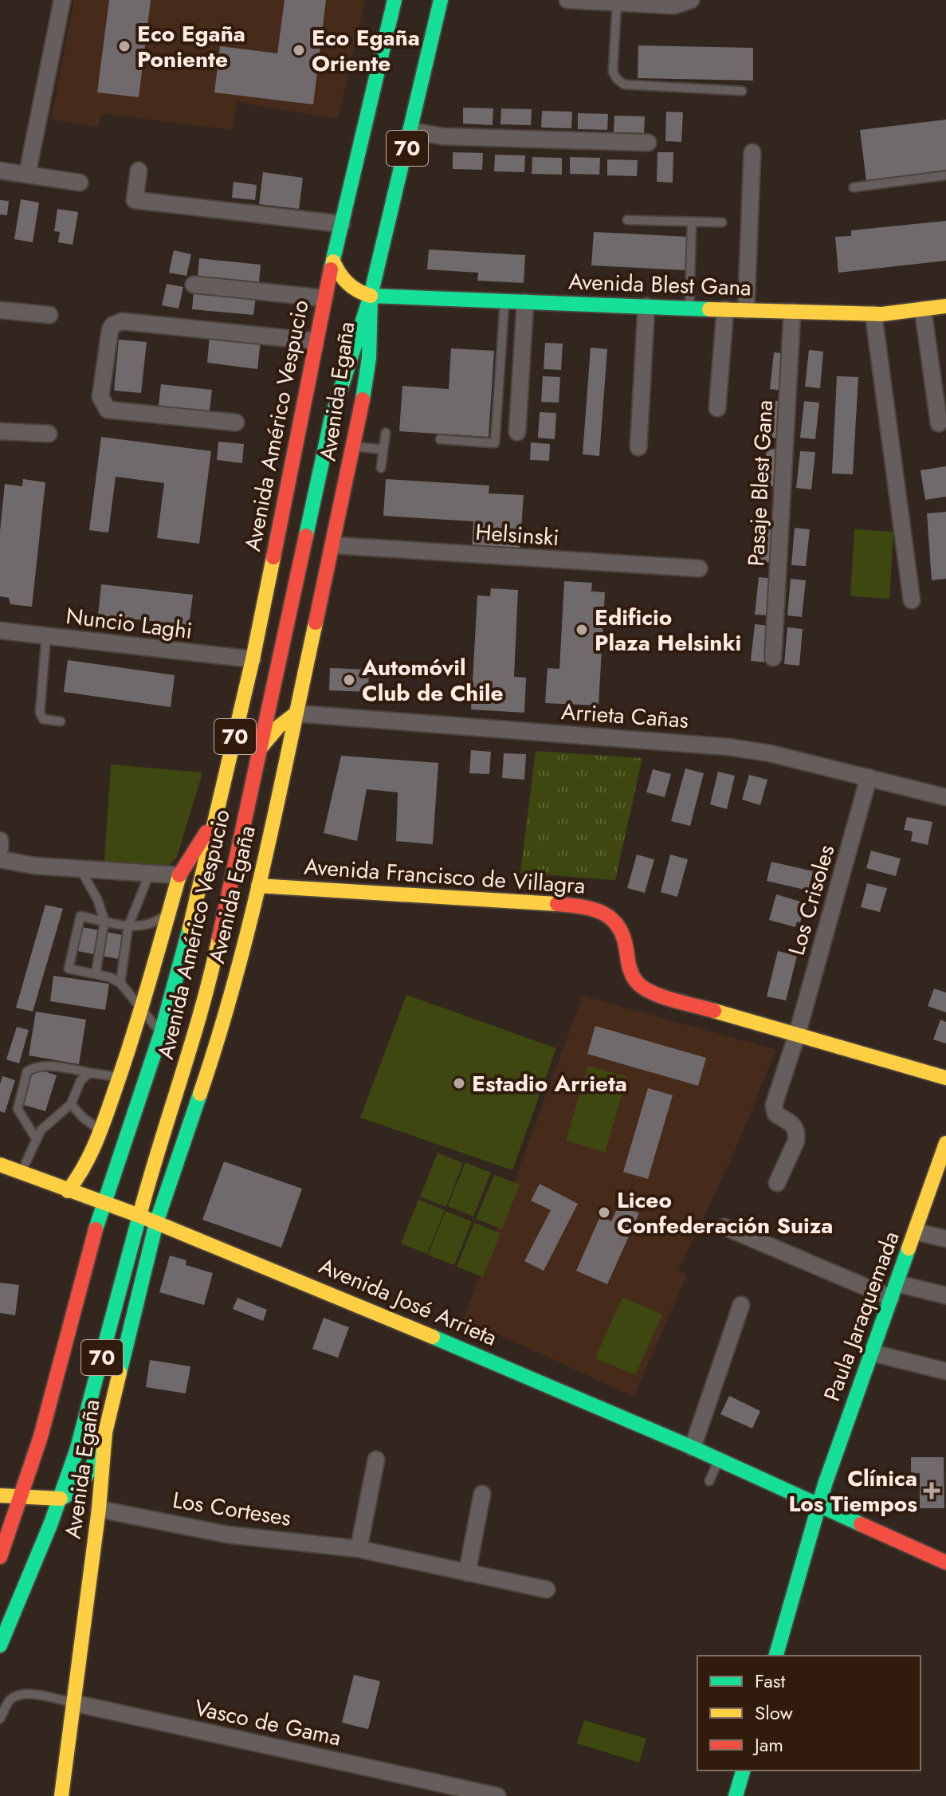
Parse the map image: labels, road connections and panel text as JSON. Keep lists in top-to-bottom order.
{
  "streets": {
    "main road": [
      "70",
      "Avenida Blest Gana",
      "Avenida Egaña",
      "Avenida Américo Vespucio",
      "Avenida Francisco de Villagra",
      "Avenida José Arrieta",
      "Paula Jaraquemada"
    ],
    "street": [
      "Pasaje Blest Gana",
      "Helsinski",
      "Nuncio Laghi",
      "Arrieta Cañas",
      "Los Crisoles",
      "Los Corteses",
      "Vasco de Gama"
    ]
  },
  "crossings": [
    ["70", "Avenida Américo Vespucio"],
    ["Avenida Blest Gana", "Avenida Egaña"],
    ["Avenida Blest Gana", "Avenida Américo Vespucio"],
    ["Avenida Blest Gana", "Pasaje Blest Gana"],
    ["Avenida Egaña", "Avenida Américo Vespucio"],
    ["Avenida Egaña", "Helsinski"],
    ["Avenida Egaña", "Arrieta Cañas"],
    ["Avenida Egaña", "Avenida Francisco de Villagra"],
    ["Avenida Egaña", "Avenida José Arrieta"],
    ["Avenida Egaña", "Los Corteses"],
    ["Avenida Egaña", "Vasco de Gama"],
    ["Avenida Américo Vespucio", "Nuncio Laghi"],
    ["Avenida Américo Vespucio", "Avenida José Arrieta"],
    ["Arrieta Cañas", "Los Crisoles"],
    ["Avenida Francisco de Villagra", "Los Crisoles"],
    ["Avenida José Arrieta", "Paula Jaraquemada"]
  ],
  "places": {
    "other": [
      "Eco Egaña Poniente",
      "Eco Egaña Oriente",
      "Edificio Plaza Helsinki",
      "Automóvil Club de Chile",
      "Estadio Arrieta",
      "Liceo Confederación Suiza"
    ],
    "health": ["Clínica Los Tiempos"]
  },
  "legend": ["Fast", "Slow", "Jam"]
}
